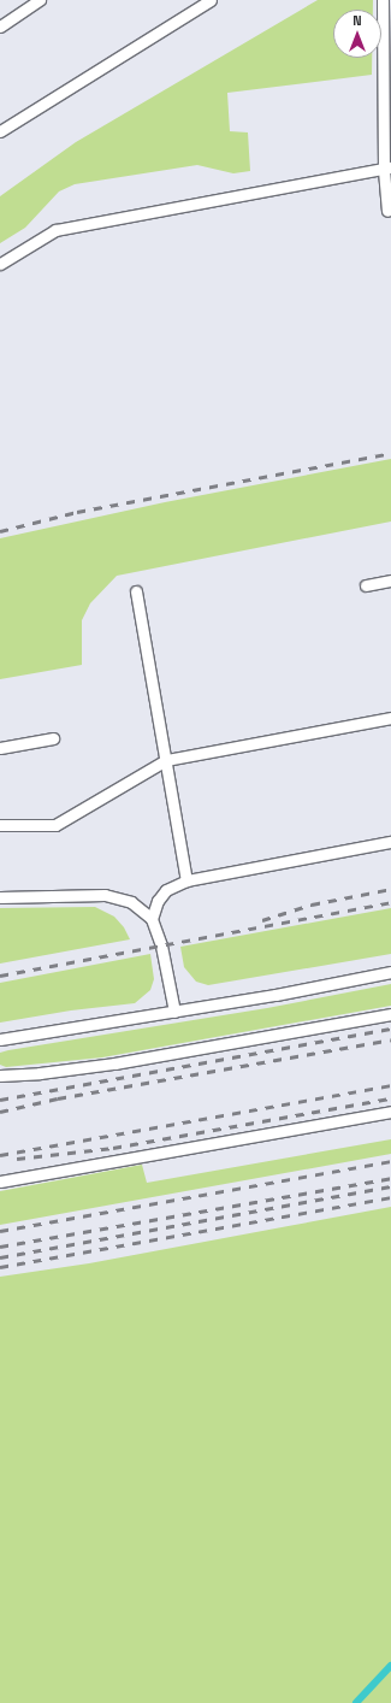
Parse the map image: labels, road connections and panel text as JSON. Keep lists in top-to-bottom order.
{
  "north": "top"
}
